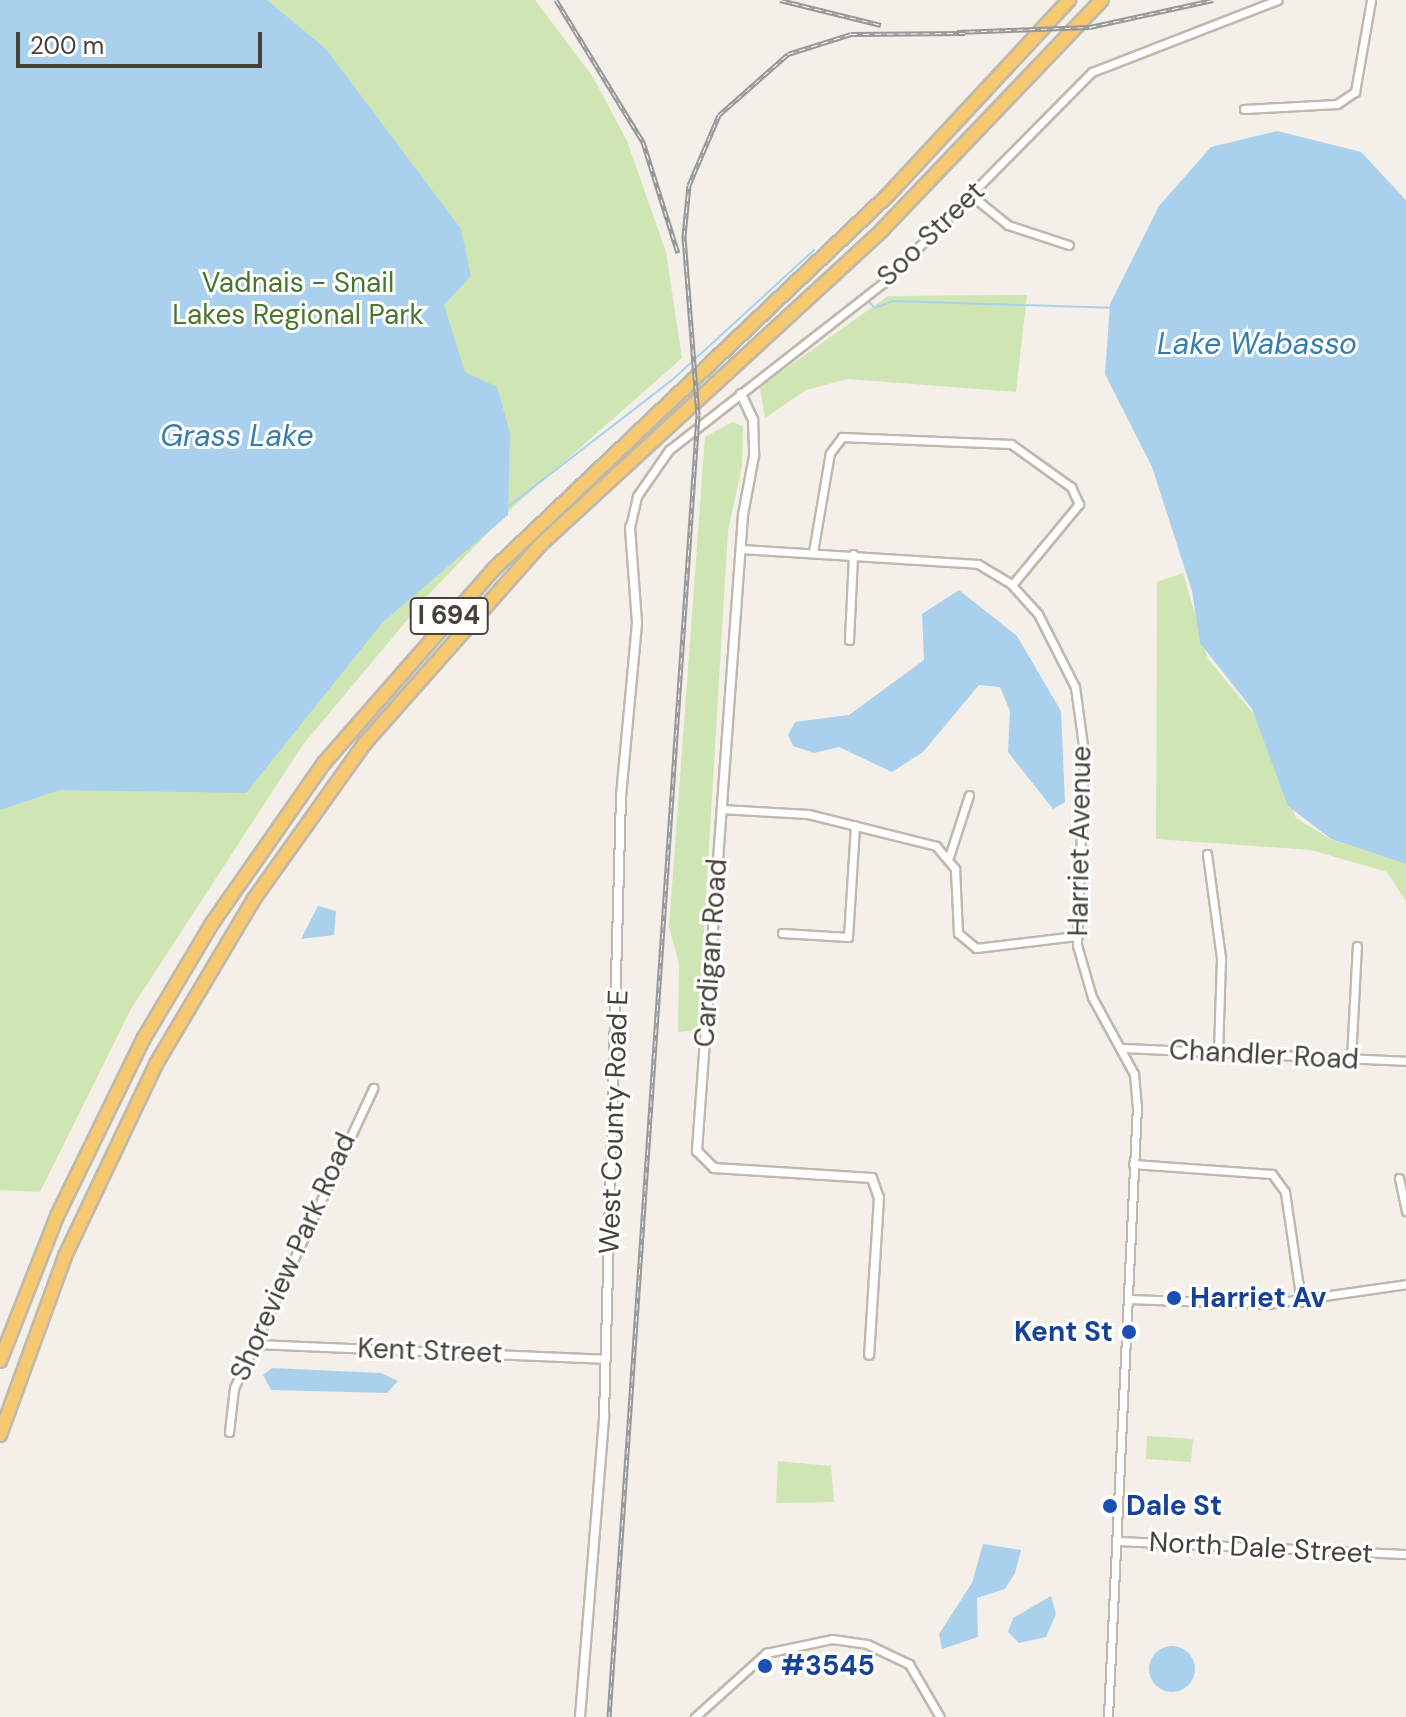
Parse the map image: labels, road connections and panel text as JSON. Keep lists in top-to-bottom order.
{
  "streets": {
    "highway": ["I 694"],
    "street": [
      "Soo Street",
      "Harriet Avenue",
      "Cardigan Road",
      "Chandler Road",
      "West County Road E",
      "Shoreview Park Road",
      "Kent Street",
      "North Dale Street"
    ]
  },
  "crossings": [
    ["Soo Street", "Cardigan Road"],
    ["Soo Street", "West County Road E"],
    ["Harriet Avenue", "Cardigan Road"],
    ["Harriet Avenue", "Chandler Road"],
    ["Harriet Avenue", "North Dale Street"],
    ["West County Road E", "Kent Street"],
    ["Shoreview Park Road", "Kent Street"]
  ],
  "water": ["Lake Wabasso", "Grass Lake"],
  "parks": ["Vadnais - Snail Lakes Regional Park"],
  "places": [
    "Harriet Av",
    "Kent St",
    "Dale St",
    "#3545"
  ],
  "scale_bar": "200 m"
}
